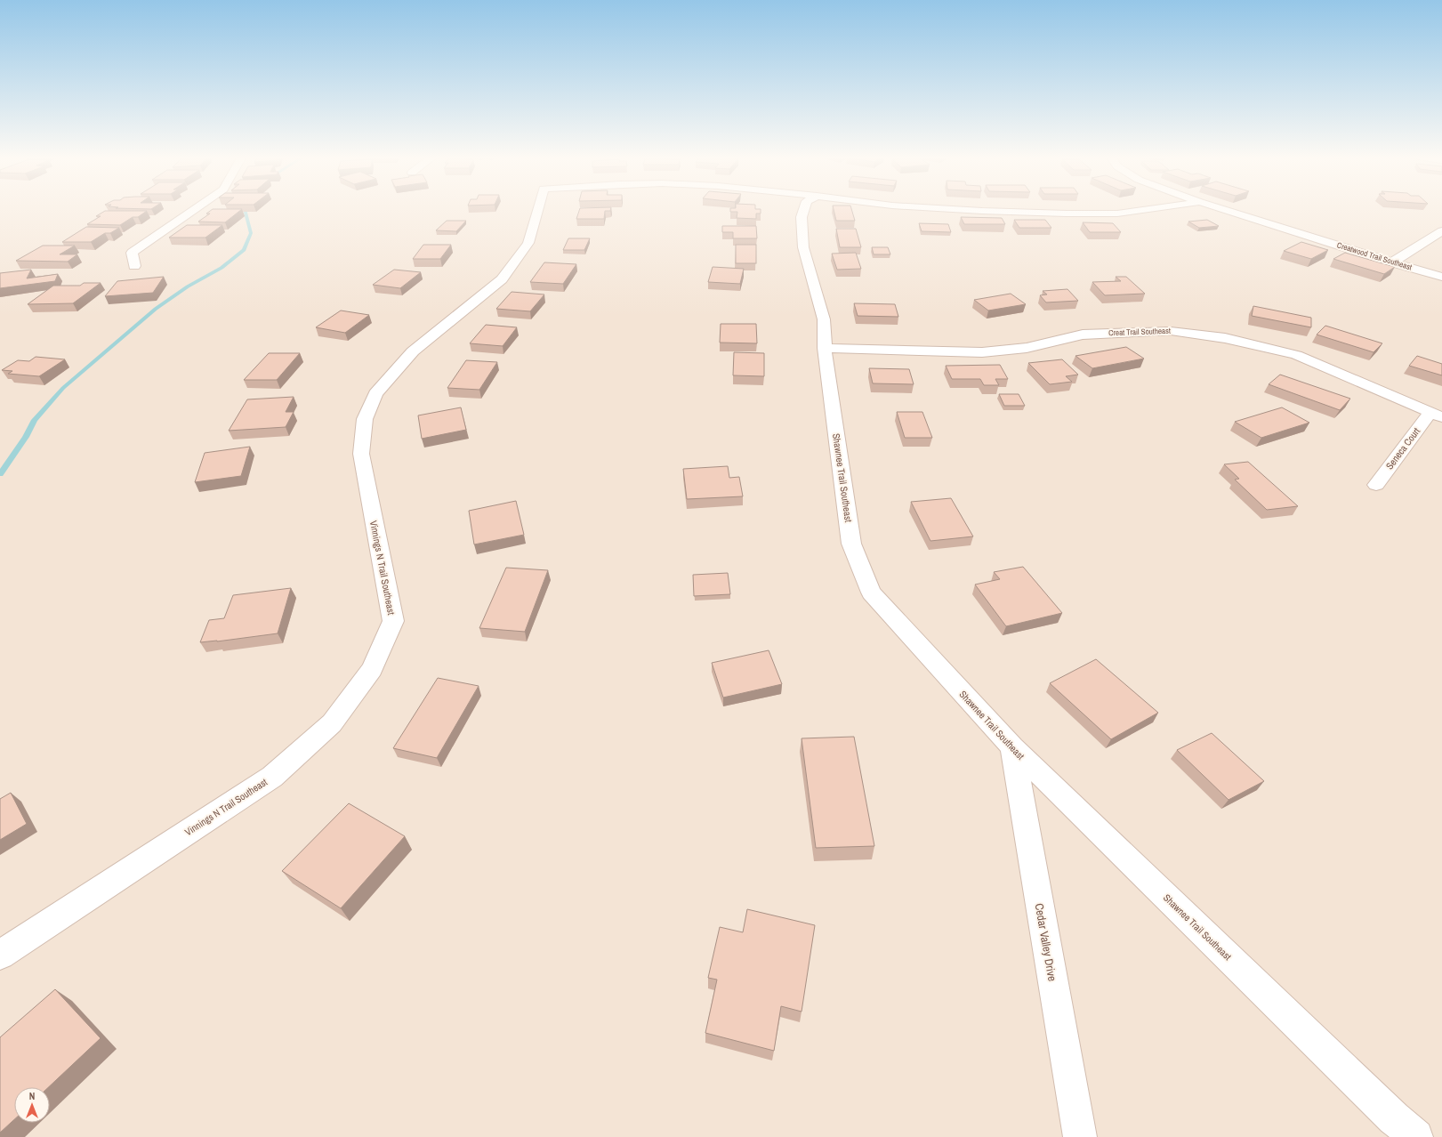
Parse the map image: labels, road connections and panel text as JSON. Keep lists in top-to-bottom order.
{
  "streets": {
    "street": [
      "Creatwood Trail Southeast",
      "Creat Trail Southeast",
      "Seneca Court",
      "Shawnee Trail Southeast",
      "Vinnings N Trail Southeast",
      "Cedar Valley Drive"
    ]
  },
  "crossings": [
    ["Creat Trail Southeast", "Seneca Court"],
    ["Creat Trail Southeast", "Shawnee Trail Southeast"],
    ["Shawnee Trail Southeast", "Cedar Valley Drive"]
  ],
  "north": "top"
}
